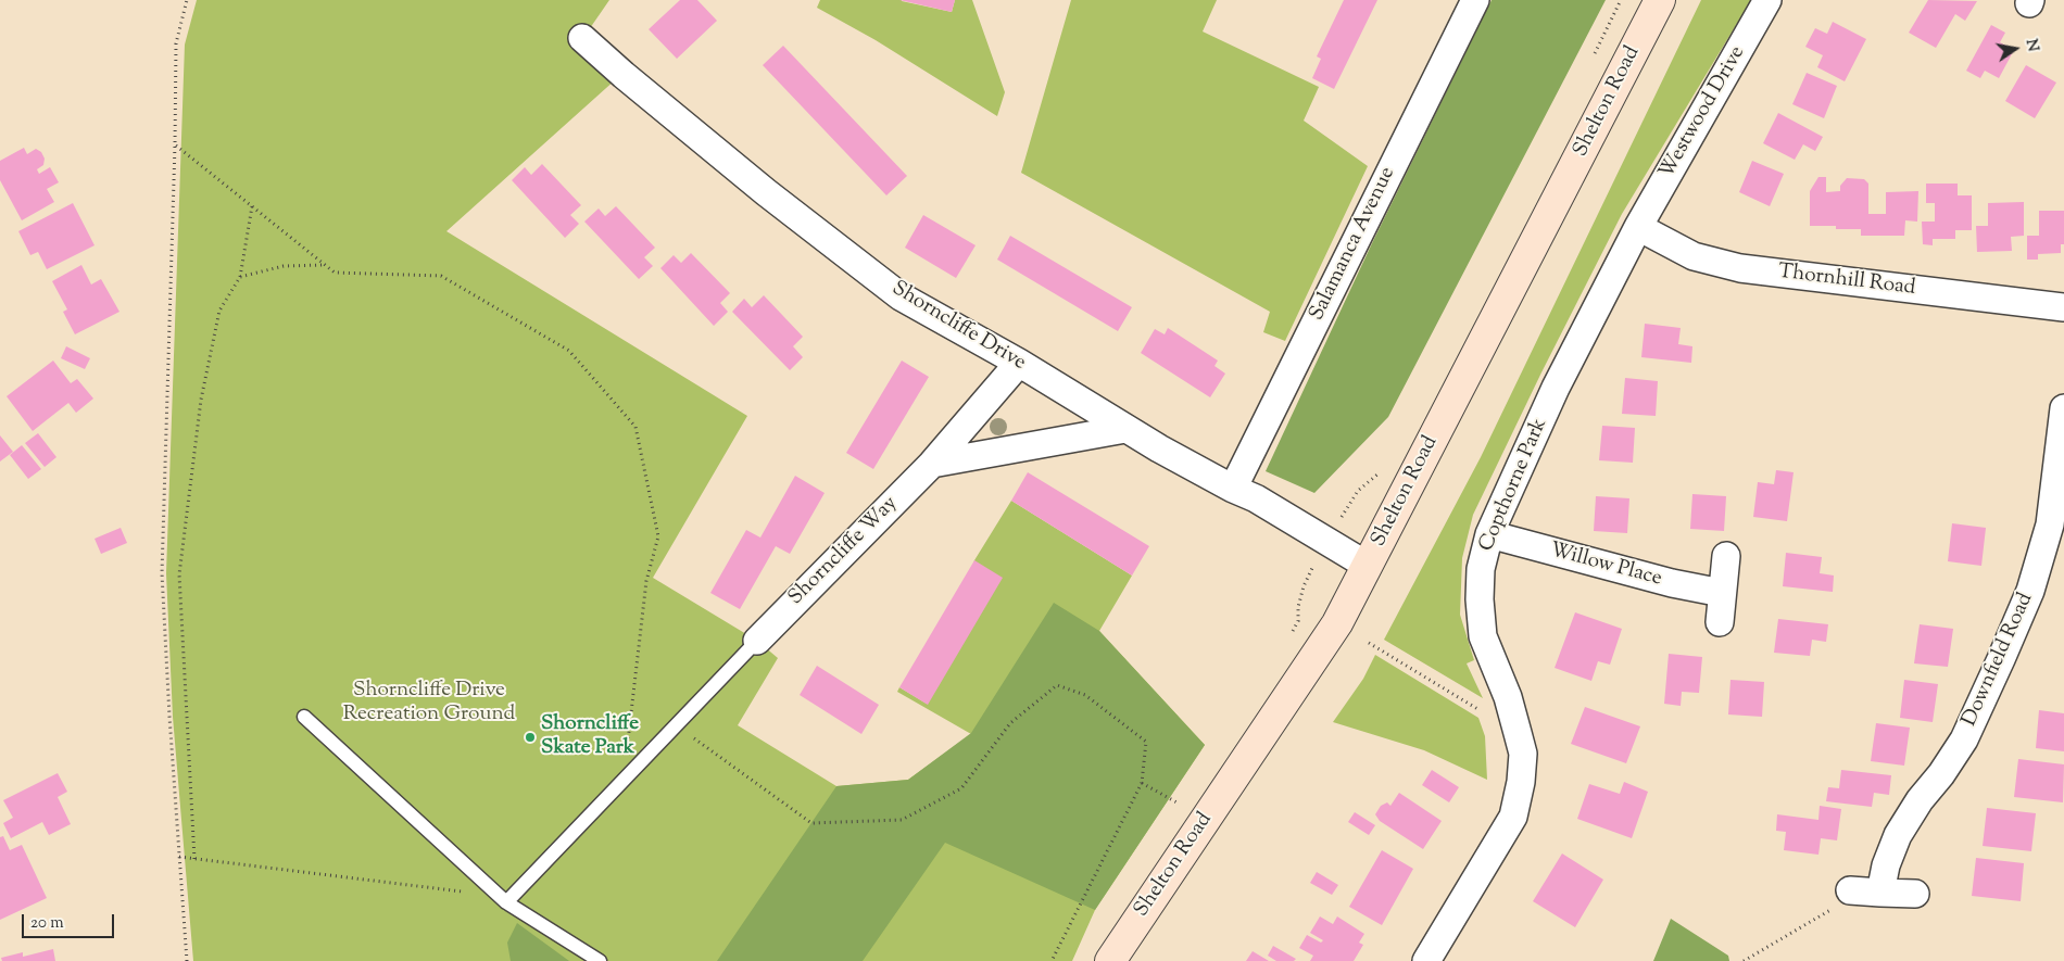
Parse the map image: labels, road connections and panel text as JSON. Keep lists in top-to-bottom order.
{
  "streets": {
    "main road": ["Shelton Road"],
    "street": [
      "Westwood Drive",
      "Salamanca Avenue",
      "Thornhill Road",
      "Shorncliffe Drive",
      "Copthorne Park",
      "Shorncliffe Way",
      "Willow Place",
      "Downfield Road"
    ]
  },
  "crossings": [
    ["Shelton Road", "Shorncliffe Drive"],
    ["Westwood Drive", "Thornhill Road"],
    ["Westwood Drive", "Copthorne Park"],
    ["Salamanca Avenue", "Shorncliffe Drive"],
    ["Thornhill Road", "Copthorne Park"],
    ["Shorncliffe Drive", "Shorncliffe Way"],
    ["Copthorne Park", "Willow Place"]
  ],
  "parks": ["Shorncliffe Drive Recreation Ground"],
  "places": ["Shorncliffe Skate Park"],
  "scale_bar": "20 m",
  "north": "right"
}
